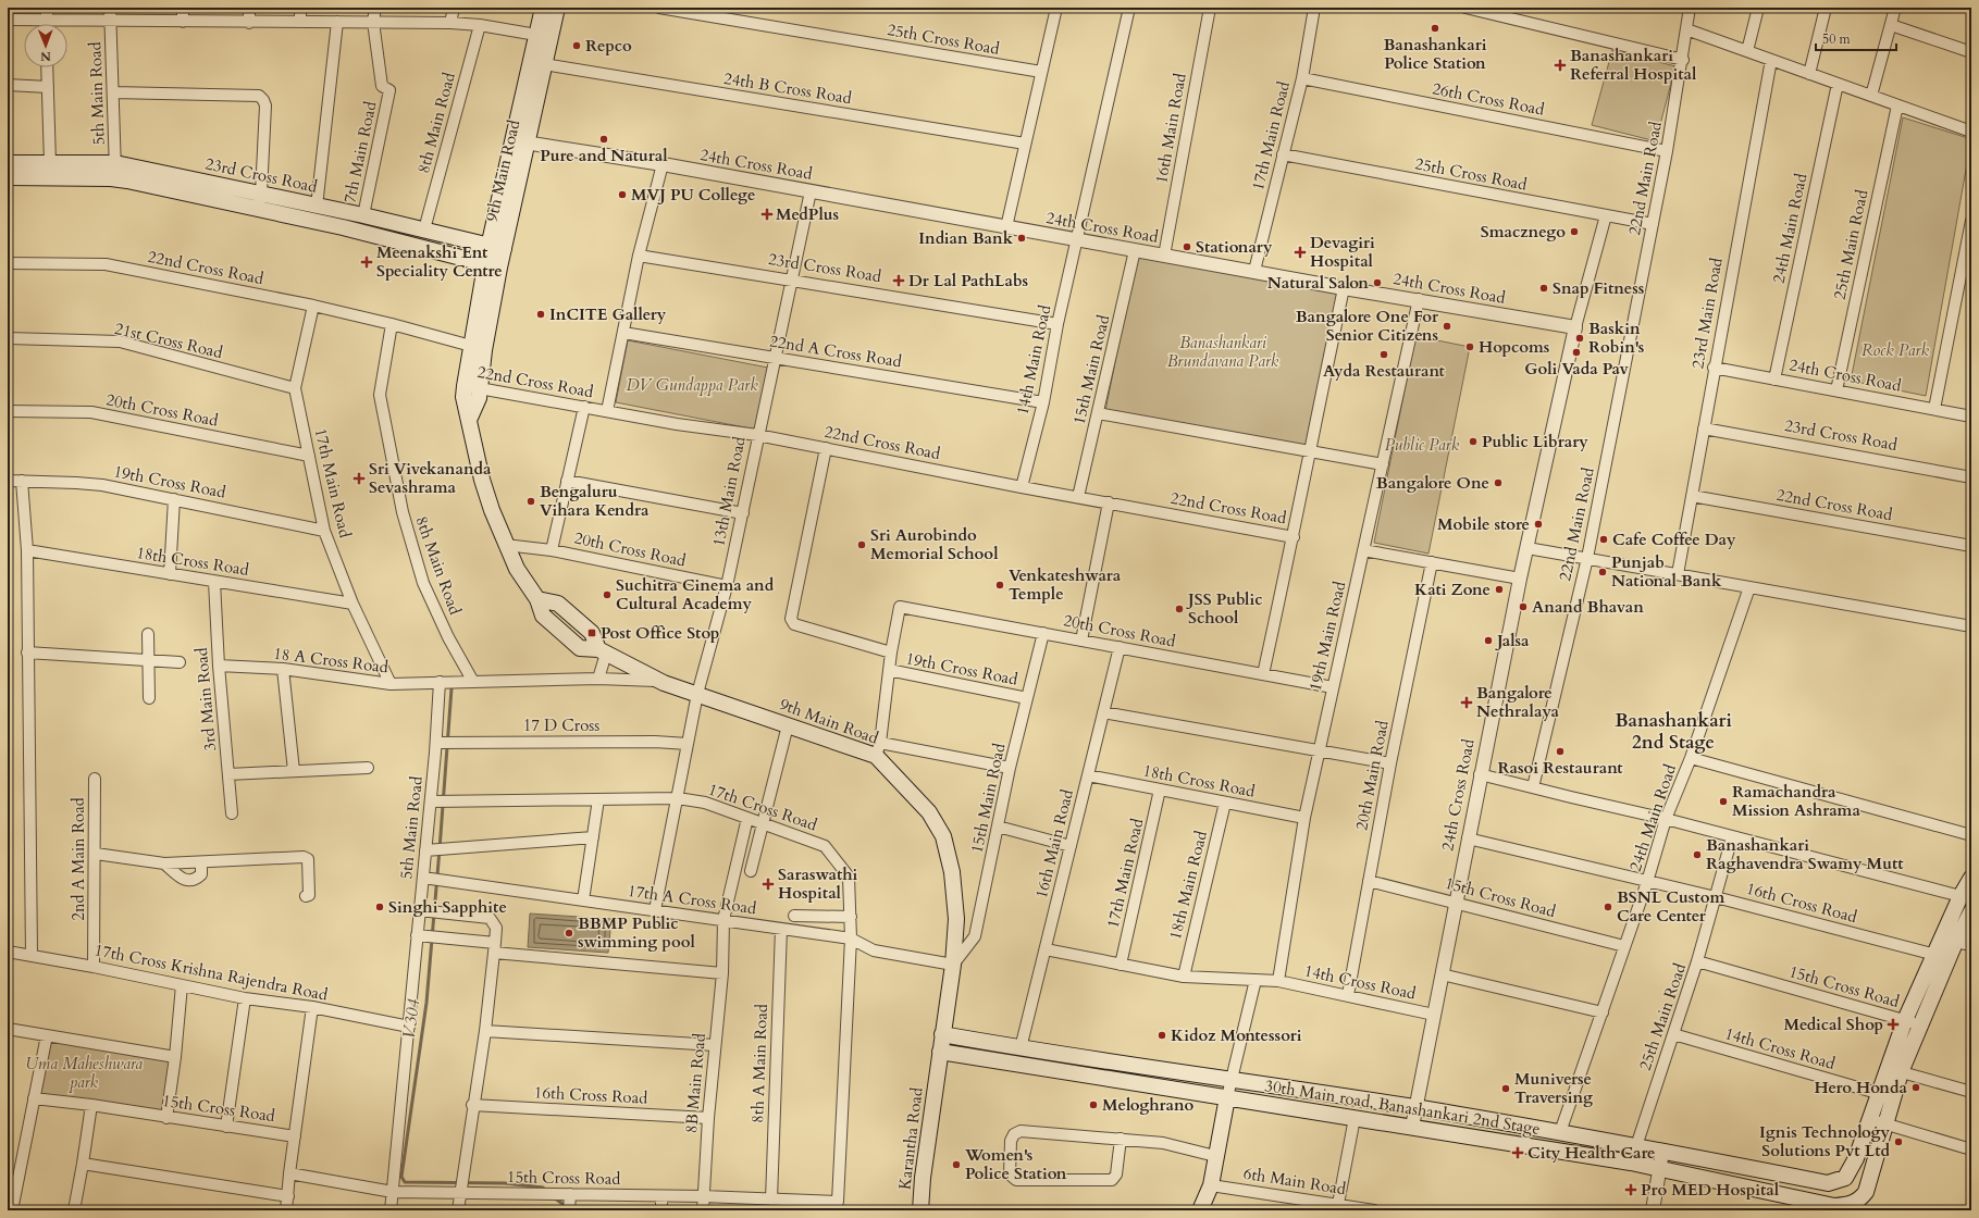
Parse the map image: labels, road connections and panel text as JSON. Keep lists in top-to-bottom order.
{
  "streets": {
    "main road": [
      "9th Main Road",
      "23rd Cross Road",
      "30th Main road, Banashankari 2nd Stage",
      "Karantha Road"
    ],
    "street": [
      "25th Cross Road",
      "24th B Cross Road",
      "5th Main Road",
      "26th Cross Road",
      "8th Main Road",
      "16th Main Road",
      "17th Main Road",
      "7th Main Road",
      "24th Cross Road",
      "22nd Main Road",
      "24th Main Road",
      "25th Main Road",
      "22nd Cross Road",
      "23rd Main Road",
      "21st Cross Road",
      "22nd A Cross Road",
      "14th Main Road",
      "15th Main Road",
      "20th Cross Road",
      "19th Cross Road",
      "13th Main Road",
      "18th Cross Road",
      "19th Main Road",
      "18 A Cross Road",
      "3rd Main Road",
      "17 D Cross",
      "20th Main Road",
      "17th Cross Road",
      "2nd A Main Road",
      "18th Main Road",
      "15th Cross Road",
      "17th A Cross Road",
      "16th Cross Road",
      "17th Cross Krishna Rajendra Road",
      "14th Cross Road",
      "8th A Main Road",
      "8B Main Road",
      "6th Main Road"
    ]
  },
  "crossings": [
    ["25th Cross Road", "17th Main Road"],
    ["25th Cross Road", "22nd Main Road"],
    ["24th B Cross Road", "9th Main Road"],
    ["5th Main Road", "23rd Cross Road"],
    ["5th Main Road", "18 A Cross Road"],
    ["5th Main Road", "17 D Cross"],
    ["5th Main Road", "17th Cross Road"],
    ["5th Main Road", "15th Cross Road"],
    ["5th Main Road", "17th A Cross Road"],
    ["5th Main Road", "17th Cross Krishna Rajendra Road"],
    ["26th Cross Road", "17th Main Road"],
    ["26th Cross Road", "22nd Main Road"],
    ["8th Main Road", "23rd Cross Road"],
    ["8th Main Road", "22nd Cross Road"],
    ["8th Main Road", "18 A Cross Road"],
    ["16th Main Road", "24th Cross Road"],
    ["16th Main Road", "20th Cross Road"],
    ["16th Main Road", "18th Cross Road"],
    ["16th Main Road", "14th Cross Road"],
    ["16th Main Road", "30th Main road, Banashankari 2nd Stage"],
    ["17th Main Road", "24th Cross Road"],
    ["17th Main Road", "22nd Cross Road"],
    ["17th Main Road", "21st Cross Road"],
    ["17th Main Road", "20th Cross Road"],
    ["17th Main Road", "19th Cross Road"],
    ["17th Main Road", "18th Cross Road"],
    ["17th Main Road", "18 A Cross Road"],
    ["17th Main Road", "14th Cross Road"],
    ["7th Main Road", "23rd Cross Road"],
    ["24th Cross Road", "9th Main Road"],
    ["24th Cross Road", "24th Main Road"],
    ["24th Cross Road", "25th Main Road"],
    ["24th Cross Road", "23rd Main Road"],
    ["24th Cross Road", "14th Main Road"],
    ["24th Cross Road", "15th Main Road"],
    ["24th Cross Road", "13th Main Road"],
    ["24th Cross Road", "19th Main Road"],
    ["24th Cross Road", "15th Cross Road"],
    ["24th Cross Road", "16th Cross Road"],
    ["24th Cross Road", "14th Cross Road"],
    ["24th Cross Road", "30th Main road, Banashankari 2nd Stage"],
    ["9th Main Road", "23rd Cross Road"],
    ["9th Main Road", "22nd Cross Road"],
    ["9th Main Road", "15th Main Road"],
    ["9th Main Road", "20th Cross Road"],
    ["9th Main Road", "13th Main Road"],
    ["9th Main Road", "18 A Cross Road"],
    ["9th Main Road", "17th A Cross Road"],
    ["9th Main Road", "30th Main road, Banashankari 2nd Stage"],
    ["9th Main Road", "Karantha Road"],
    ["23rd Cross Road", "23rd Main Road"],
    ["23rd Cross Road", "14th Main Road"],
    ["23rd Cross Road", "13th Main Road"],
    ["24th Main Road", "15th Cross Road"],
    ["24th Main Road", "16th Cross Road"],
    ["24th Main Road", "30th Main road, Banashankari 2nd Stage"],
    ["25th Main Road", "15th Cross Road"],
    ["25th Main Road", "16th Cross Road"],
    ["25th Main Road", "14th Cross Road"],
    ["25th Main Road", "30th Main road, Banashankari 2nd Stage"],
    ["22nd Cross Road", "23rd Main Road"],
    ["22nd Cross Road", "14th Main Road"],
    ["22nd Cross Road", "15th Main Road"],
    ["22nd Cross Road", "13th Main Road"],
    ["22nd A Cross Road", "14th Main Road"],
    ["22nd A Cross Road", "13th Main Road"],
    ["15th Main Road", "20th Cross Road"],
    ["15th Main Road", "19th Cross Road"],
    ["15th Main Road", "17th A Cross Road"],
    ["20th Cross Road", "13th Main Road"],
    ["20th Cross Road", "19th Main Road"],
    ["13th Main Road", "17 D Cross"],
    ["13th Main Road", "17th Cross Road"],
    ["18th Cross Road", "19th Main Road"],
    ["18th Cross Road", "3rd Main Road"],
    ["18th Cross Road", "18th Main Road"],
    ["19th Main Road", "14th Cross Road"],
    ["18 A Cross Road", "3rd Main Road"],
    ["20th Main Road", "15th Cross Road"],
    ["20th Main Road", "14th Cross Road"],
    ["17th Cross Road", "15th Cross Road"],
    ["17th Cross Road", "17th A Cross Road"],
    ["17th Cross Road", "8B Main Road"],
    ["2nd A Main Road", "17th Cross Krishna Rajendra Road"],
    ["18th Main Road", "14th Cross Road"],
    ["15th Cross Road", "8th A Main Road"],
    ["15th Cross Road", "8B Main Road"],
    ["15th Cross Road", "30th Main road, Banashankari 2nd Stage"],
    ["17th A Cross Road", "8th A Main Road"],
    ["17th A Cross Road", "8B Main Road"],
    ["16th Cross Road", "8B Main Road"],
    ["16th Cross Road", "30th Main road, Banashankari 2nd Stage"],
    ["14th Cross Road", "30th Main road, Banashankari 2nd Stage"]
  ],
  "districts": ["Banashankari 2nd Stage"],
  "water": ["V304"],
  "parks": [
    "Banashankari Brundavana Park",
    "Rock Park",
    "DV Gundappa Park",
    "Public Park",
    "Uma Maheshwara park"
  ],
  "places": {
    "other": [
      "Banashankari Police Station",
      "Repco",
      "Pure and Natural",
      "MVJ PU College",
      "Smacznego",
      "Indian Bank",
      "Stationary",
      "Natural Salon",
      "Snap Fitness",
      "InCITE Gallery",
      "Bangalore One For Senior Citizens",
      "Baskin Robin's",
      "Hopcoms",
      "Goli Vada Pav",
      "Ayda Restaurant",
      "Public Library",
      "Bangalore One",
      "Bengaluru Vihara Kendra",
      "Mobile store",
      "Cafe Coffee Day",
      "Sri Aurobindo Memorial School",
      "Punjab National Bank",
      "Venkateshwara Temple",
      "Kati Zone",
      "Suchitra Cinema and Cultural Academy",
      "Anand Bhavan",
      "JSS Public School",
      "Jalsa",
      "Rasoi Restaurant",
      "Ramachandra Mission Ashrama",
      "Banashankari Raghavendra Swamy Mutt",
      "Singhi Sapphite",
      "BSNL Custom Care Center",
      "BBMP Public swimming pool",
      "Kidoz Montessori",
      "Hero Honda",
      "Muniverse Traversing",
      "Meloghrano",
      "Ignis Technology Solutions Pvt Ltd",
      "Women's Police Station"
    ],
    "health": [
      "Banashankari Referral Hospital",
      "MedPlus",
      "Devagiri Hospital",
      "Meenakshi Ent Speciality Centre",
      "Dr Lal PathLabs",
      "Sri Vivekananda Sevashrama",
      "Bangalore Nethralaya",
      "Saraswathi Hospital",
      "Medical Shop",
      "City Health Care",
      "Pro MED Hospital"
    ],
    "transit": ["Post Office Stop"]
  },
  "scale_bar": "50 m",
  "north": "bottom"
}
